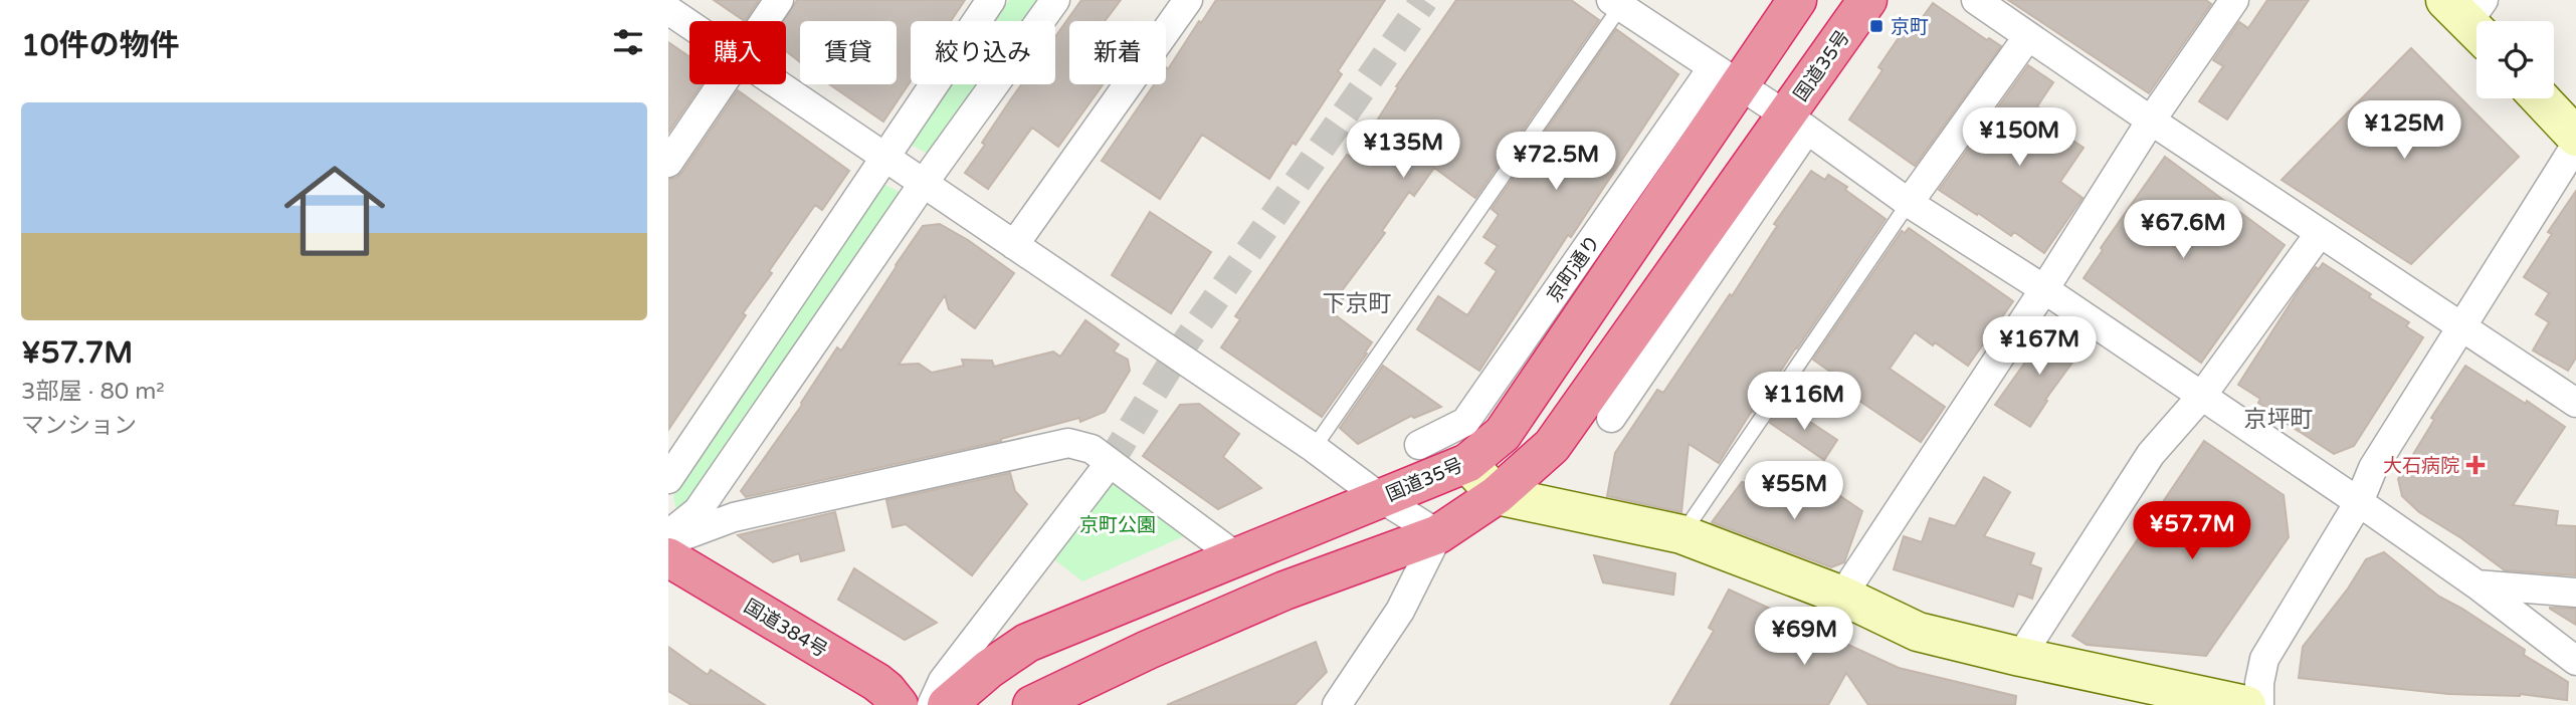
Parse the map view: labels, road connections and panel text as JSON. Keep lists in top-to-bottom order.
{
  "streets": {
    "highway": ["国道35号", "国道384号"],
    "street": ["京町通り"]
  },
  "crossings": [
    ["国道35号", "京町通り"]
  ],
  "districts": ["下京町", "京坪町"],
  "parks": ["京町公園"],
  "places": {
    "transit": ["京町"],
    "health": ["大石病院"]
  },
  "page": {
    "heading": "10件の物件",
    "chip": [
      "購入",
      "賃貸",
      "絞り込み",
      "新着"
    ],
    "list": [
      {
        "name": "¥57.7M",
        "note": "3部屋 · 80 m² · マンション"
      }
    ],
    "price": [
      "¥125M",
      "¥150M",
      "¥135M",
      "¥72.5M",
      "¥67.6M",
      "¥167M",
      "¥116M",
      "¥55M",
      "¥57.7M",
      "¥69M"
    ]
  }
}
